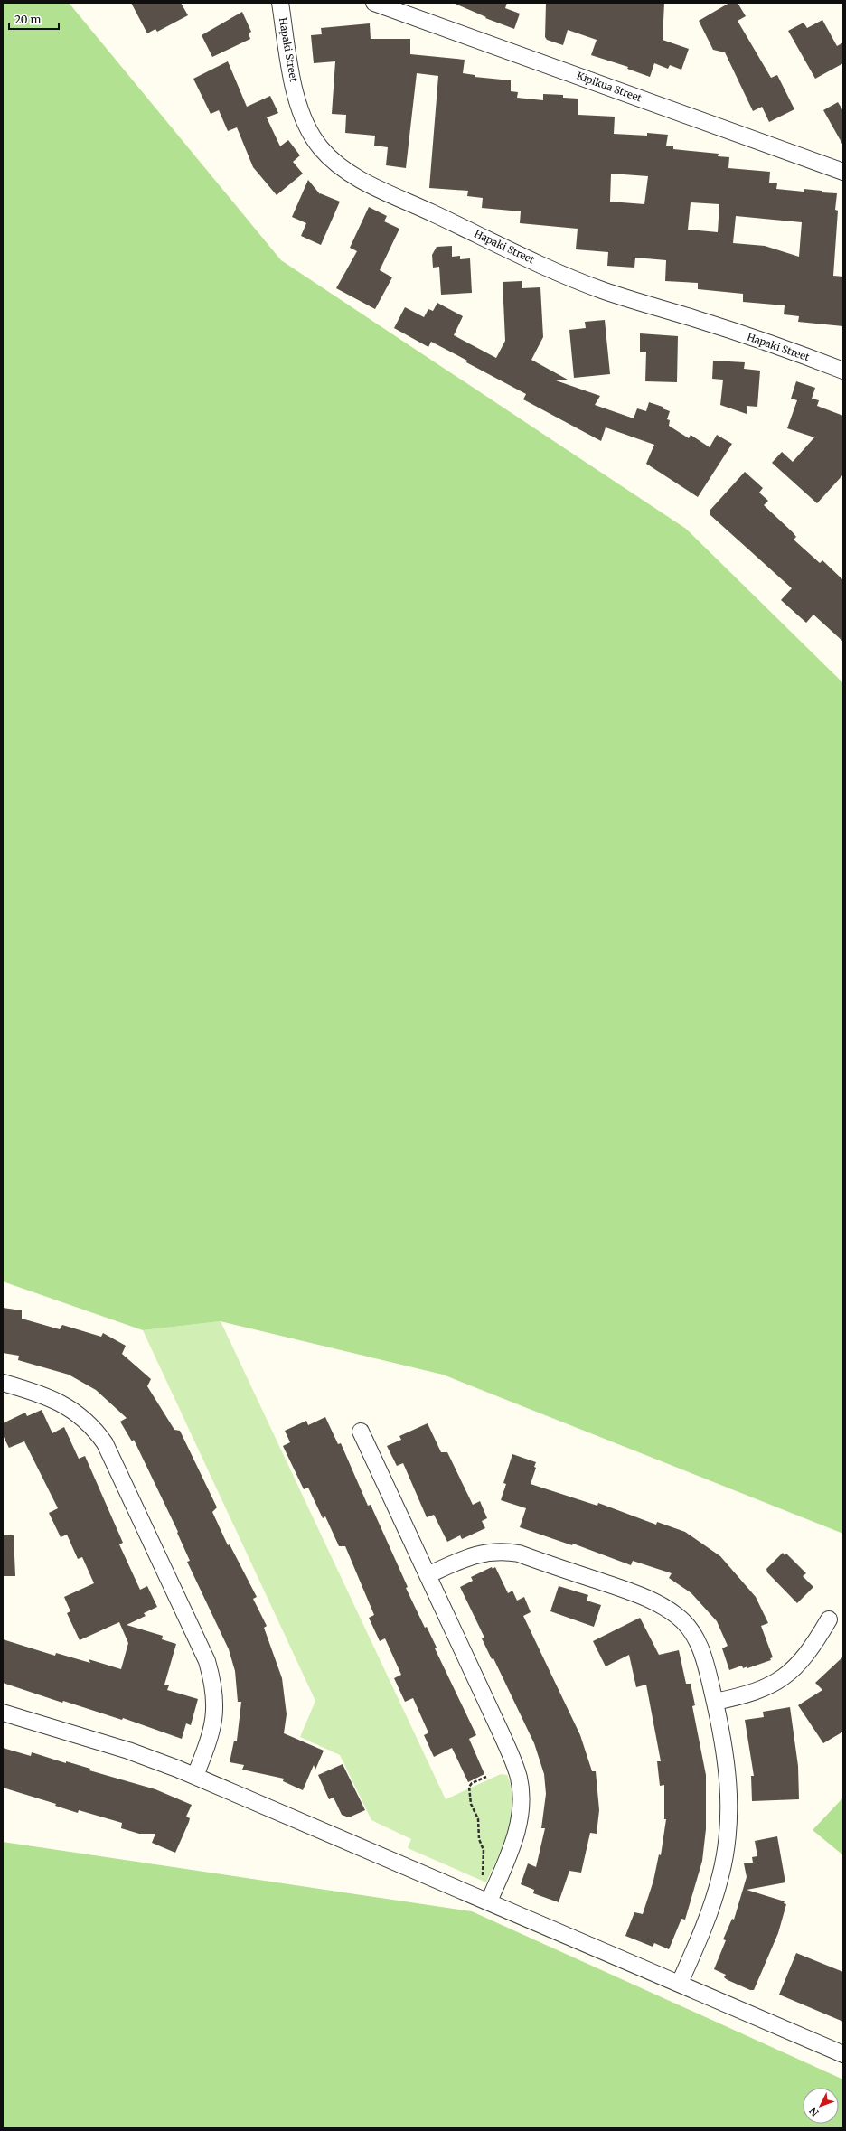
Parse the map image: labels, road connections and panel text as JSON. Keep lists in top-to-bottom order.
{
  "streets": {
    "street": ["Hapaki Street", "Kipikua Street"]
  },
  "scale_bar": "20 m",
  "north": "bottom left"
}
